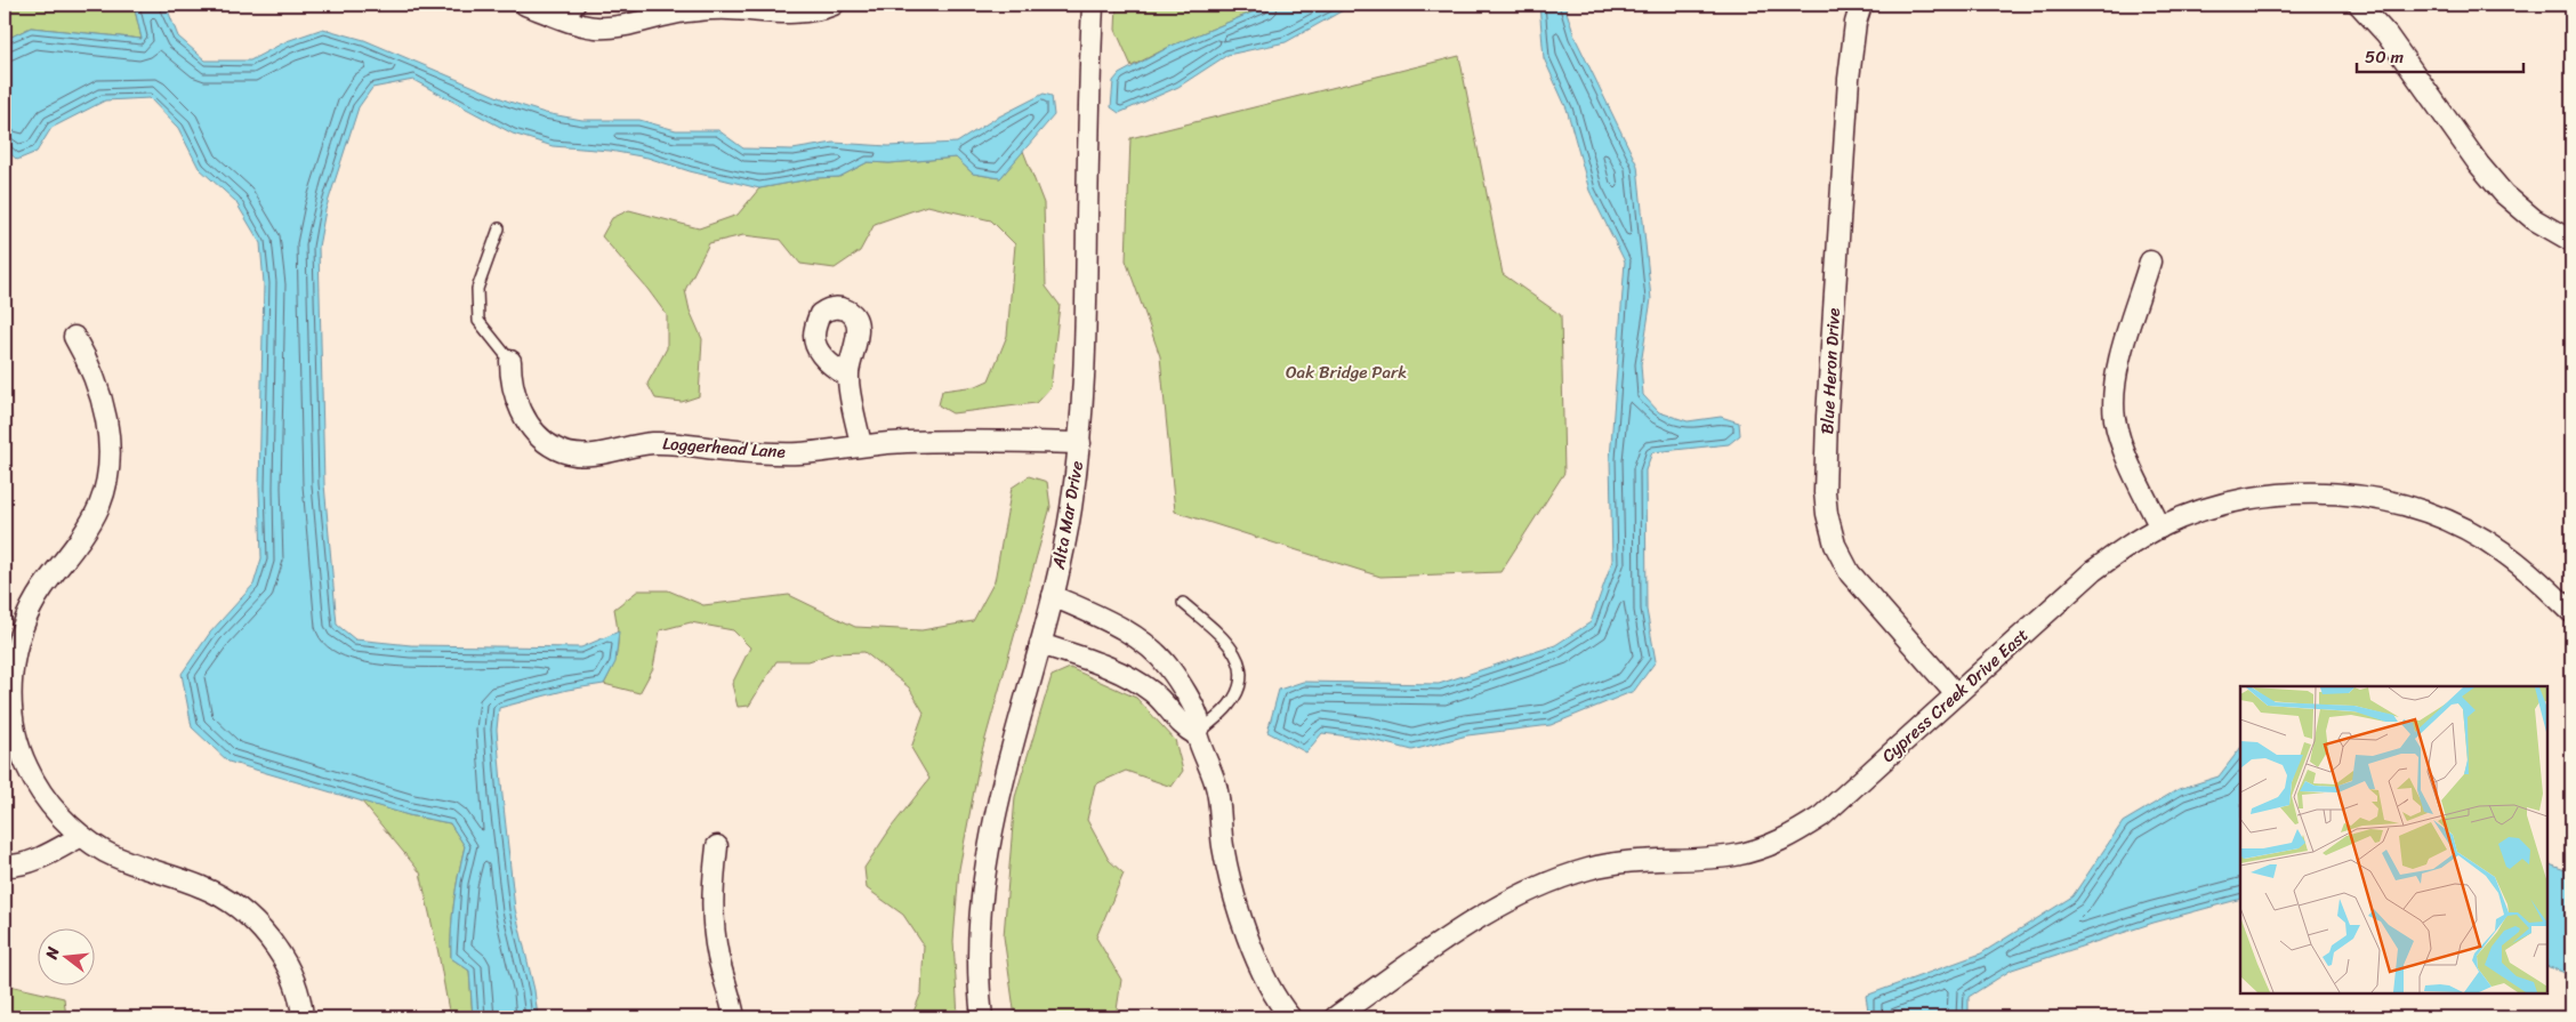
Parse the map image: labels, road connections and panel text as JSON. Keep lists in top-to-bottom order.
{
  "streets": {
    "street": [
      "Blue Heron Drive",
      "Loggerhead Lane",
      "Alta Mar Drive",
      "Cypress Creek Drive East"
    ]
  },
  "crossings": [
    ["Blue Heron Drive", "Cypress Creek Drive East"],
    ["Loggerhead Lane", "Alta Mar Drive"]
  ],
  "parks": ["Oak Bridge Park"],
  "scale_bar": "50 m",
  "north": "left"
}
